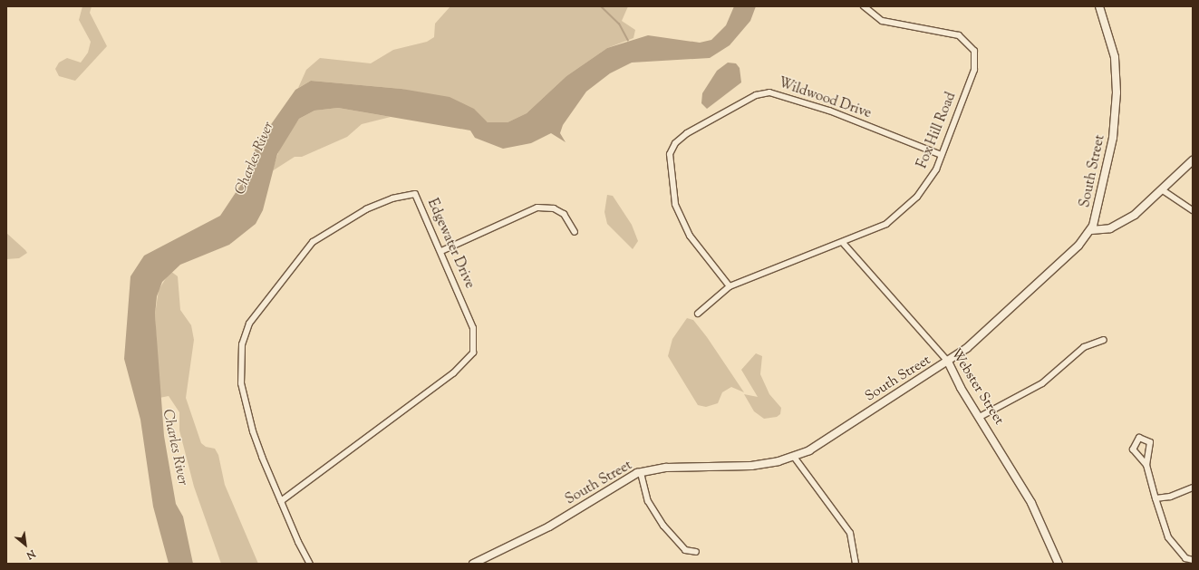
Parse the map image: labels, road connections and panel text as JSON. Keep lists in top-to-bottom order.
{
  "streets": {
    "street": [
      "Wildwood Drive",
      "Fox Hill Road",
      "South Street",
      "Edgewater Drive",
      "Webster Street"
    ]
  },
  "crossings": [
    ["Wildwood Drive", "Fox Hill Road"],
    ["Fox Hill Road", "Webster Street"],
    ["South Street", "Webster Street"]
  ],
  "water": ["Charles River"],
  "north": "bottom right"
}
